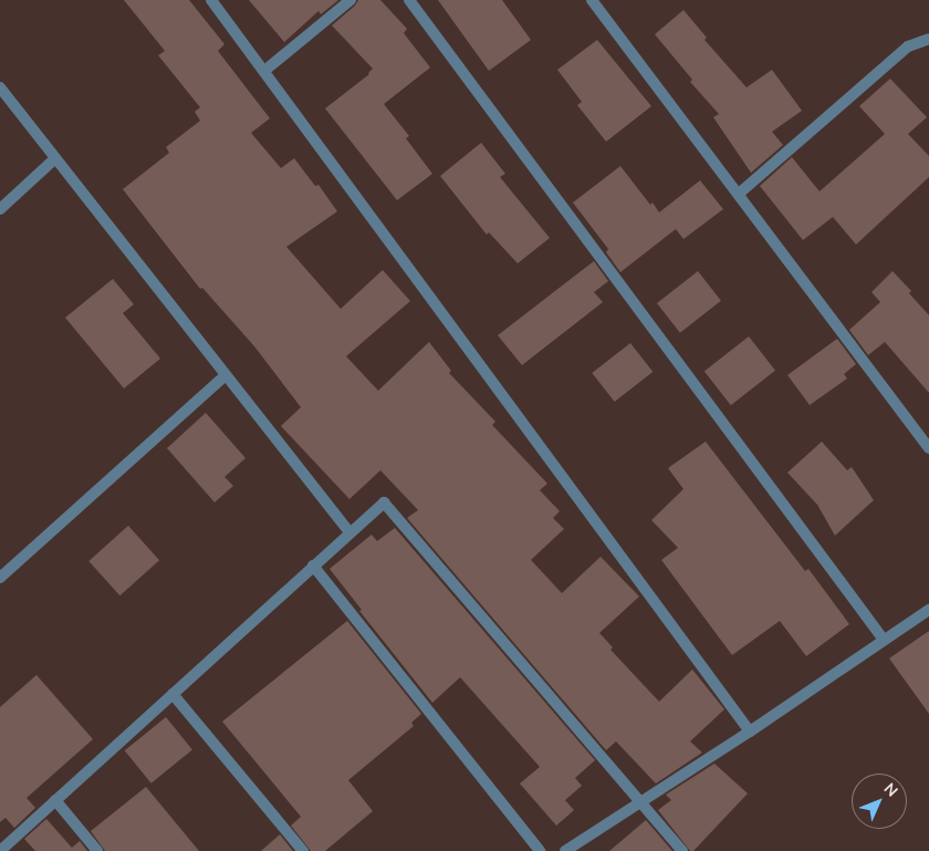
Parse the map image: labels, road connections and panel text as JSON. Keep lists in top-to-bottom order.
{
  "north": "top right"
}
